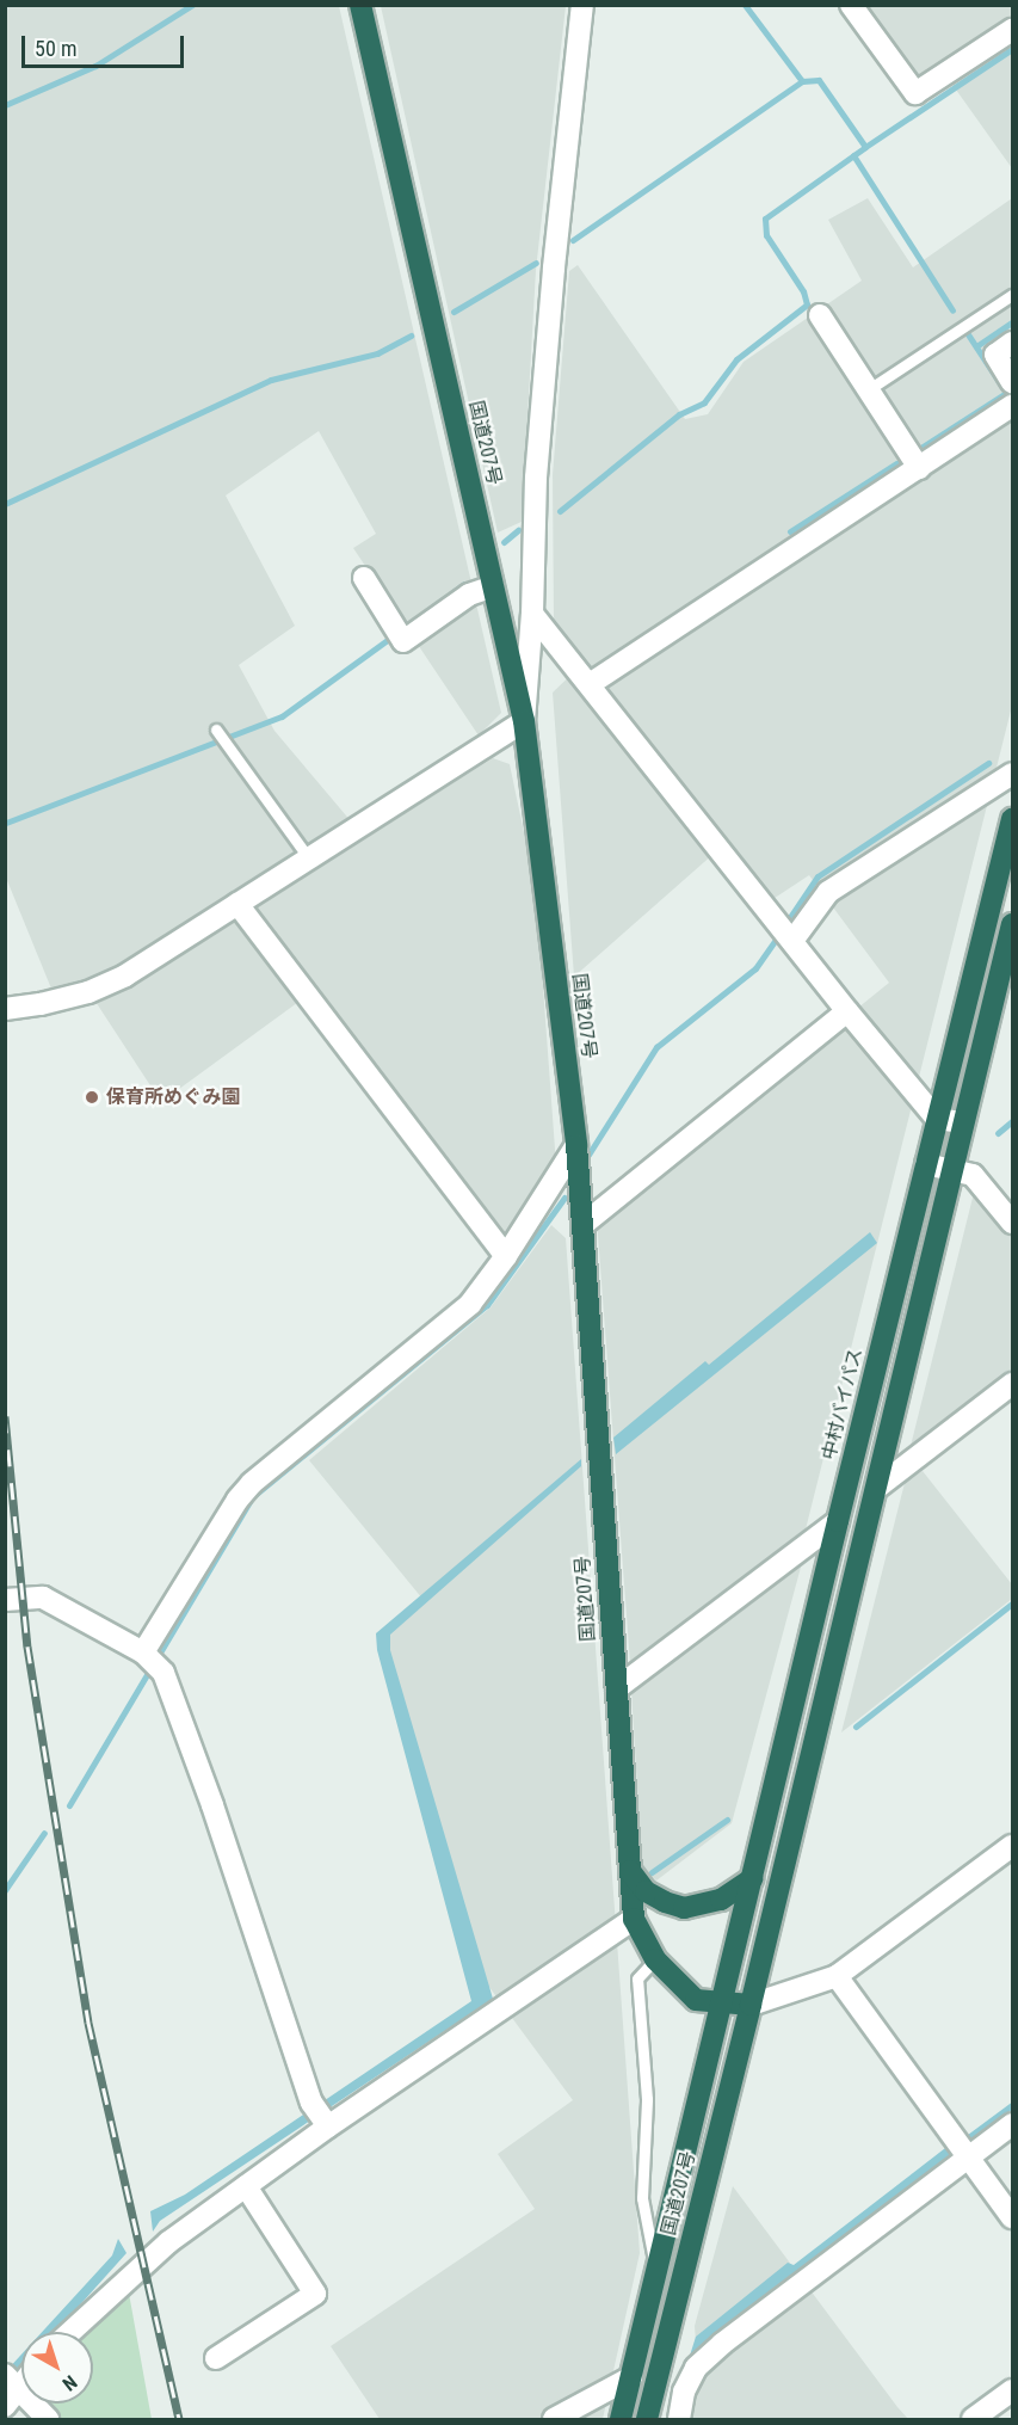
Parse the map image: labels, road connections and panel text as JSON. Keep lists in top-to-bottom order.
{
  "streets": {
    "highway": ["国道207号", "中村バイパス"]
  },
  "crossings": [
    ["国道207号", "中村バイパス"]
  ],
  "places": ["保育所めぐみ園"],
  "scale_bar": "50 m",
  "north": "bottom right"
}
